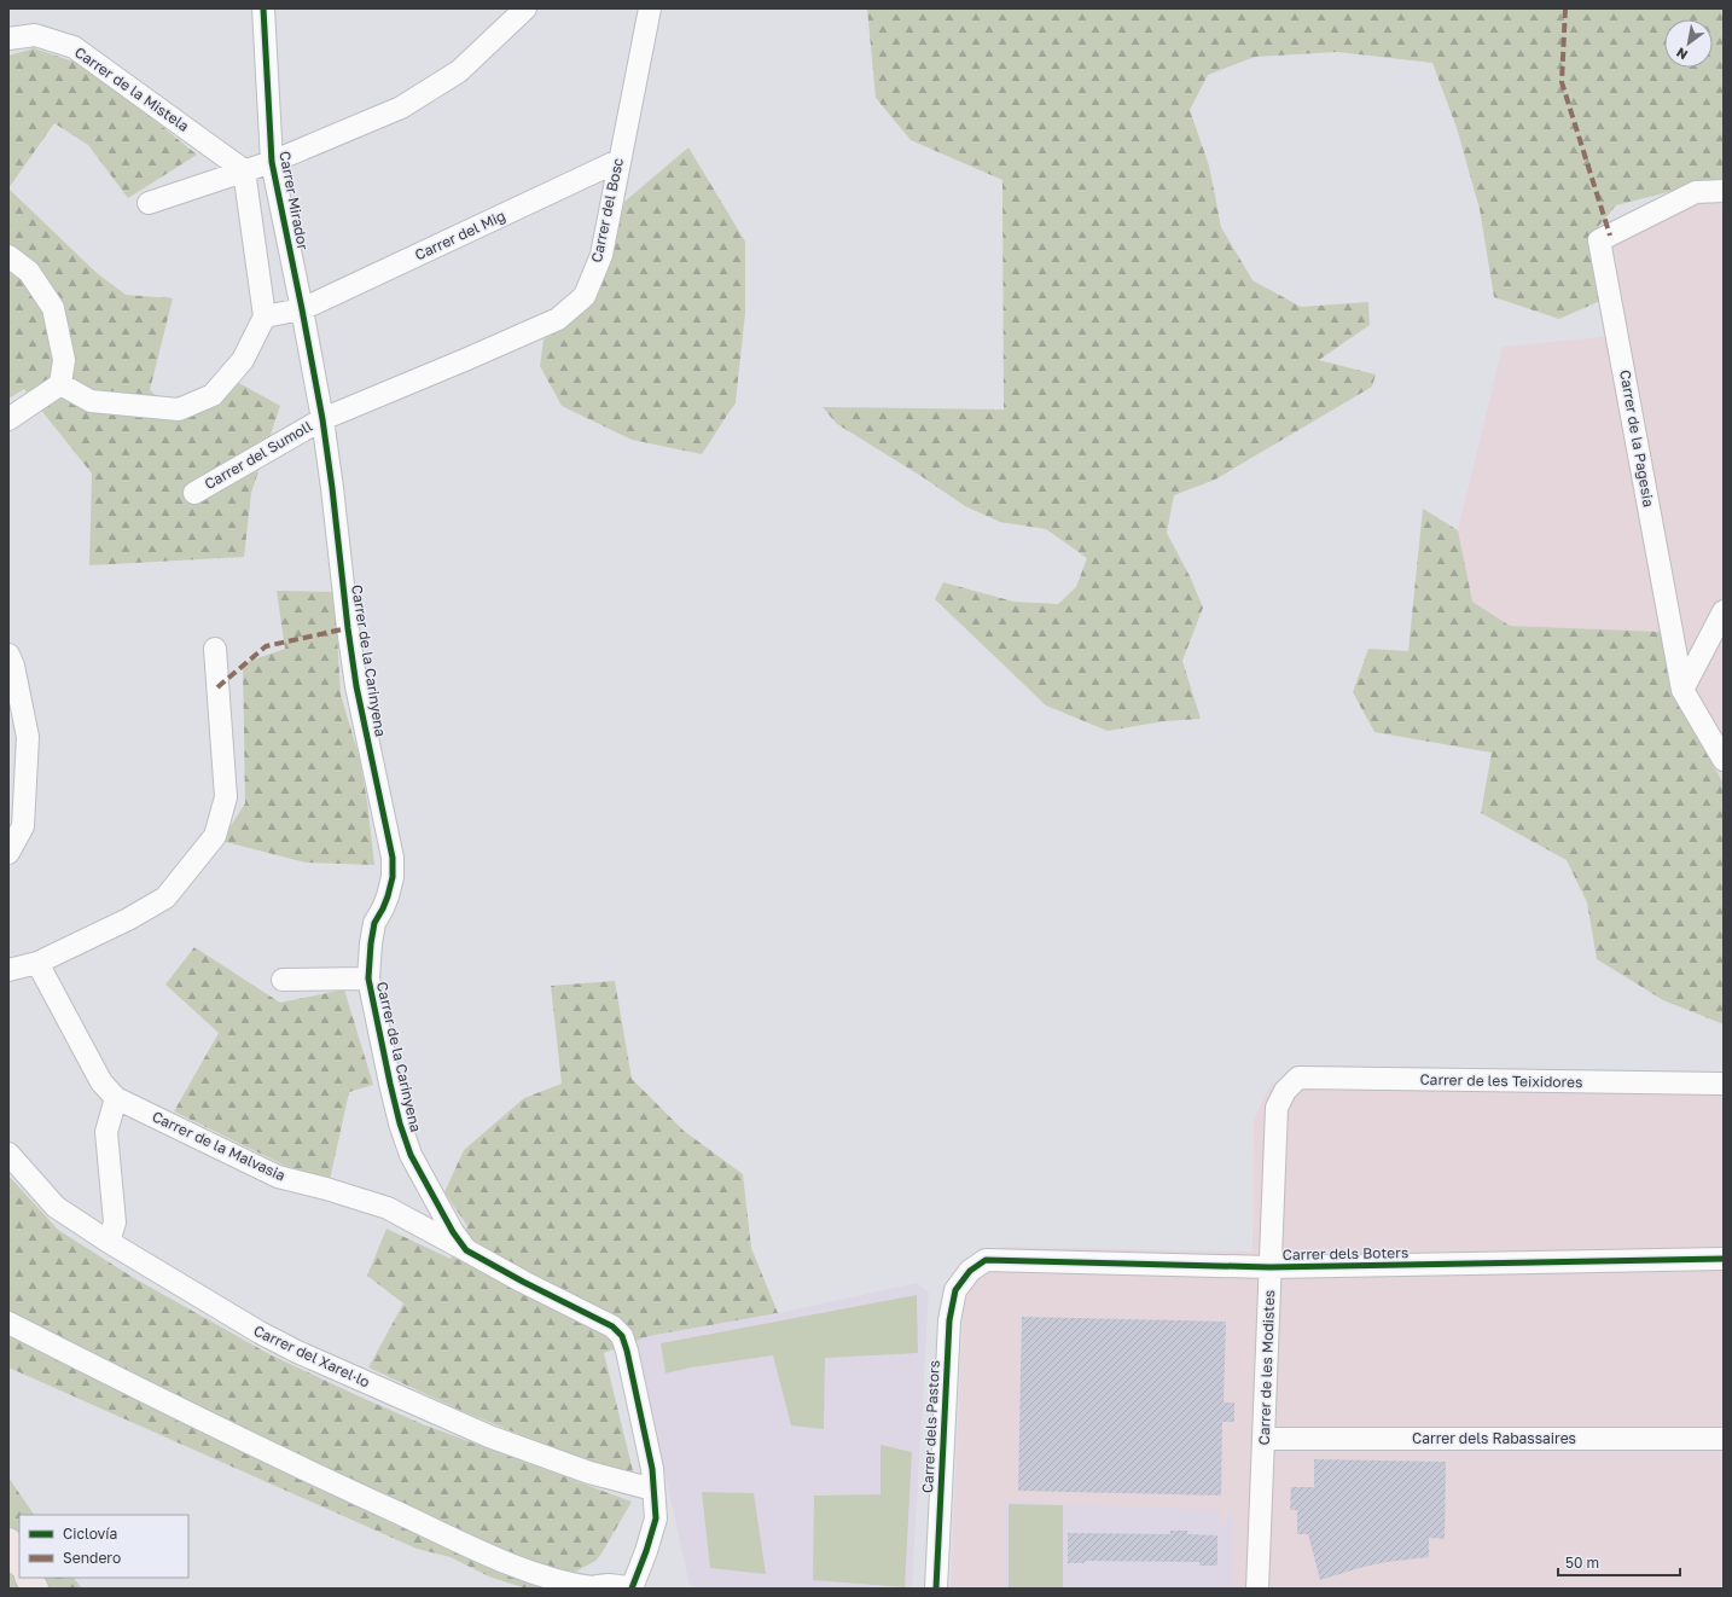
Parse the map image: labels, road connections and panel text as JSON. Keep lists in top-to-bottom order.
{
  "streets": {
    "street": [
      "Carrer de la Mistela",
      "Carrer Mirador",
      "Carrer del Bosc",
      "Carrer del Mig",
      "Carrer de la Pagesia",
      "Carrer del Sumoll",
      "Carrer de la Carinyena",
      "Carrer de les Teixidores",
      "Carrer de la Malvasia",
      "Carrer dels Boters",
      "Carrer del Xarel·lo",
      "Carrer de les Modistes",
      "Carrer dels Pastors",
      "Carrer dels Rabassaires"
    ]
  },
  "crossings": [
    ["Carrer Mirador", "Carrer del Mig"],
    ["Carrer Mirador", "Carrer de la Carinyena"],
    ["Carrer del Bosc", "Carrer del Mig"],
    ["Carrer del Bosc", "Carrer del Sumoll"],
    ["Carrer del Bosc", "Carrer de la Carinyena"],
    ["Carrer del Mig", "Carrer de la Carinyena"],
    ["Carrer del Sumoll", "Carrer de la Carinyena"],
    ["Carrer de la Carinyena", "Carrer de la Malvasia"],
    ["Carrer de la Carinyena", "Carrer del Xarel·lo"],
    ["Carrer de les Teixidores", "Carrer de les Modistes"],
    ["Carrer dels Boters", "Carrer de les Modistes"],
    ["Carrer dels Boters", "Carrer dels Pastors"],
    ["Carrer de les Modistes", "Carrer dels Rabassaires"]
  ],
  "legend": ["Ciclovía", "Sendero"],
  "scale_bar": "50 m",
  "north": "bottom left"
}
